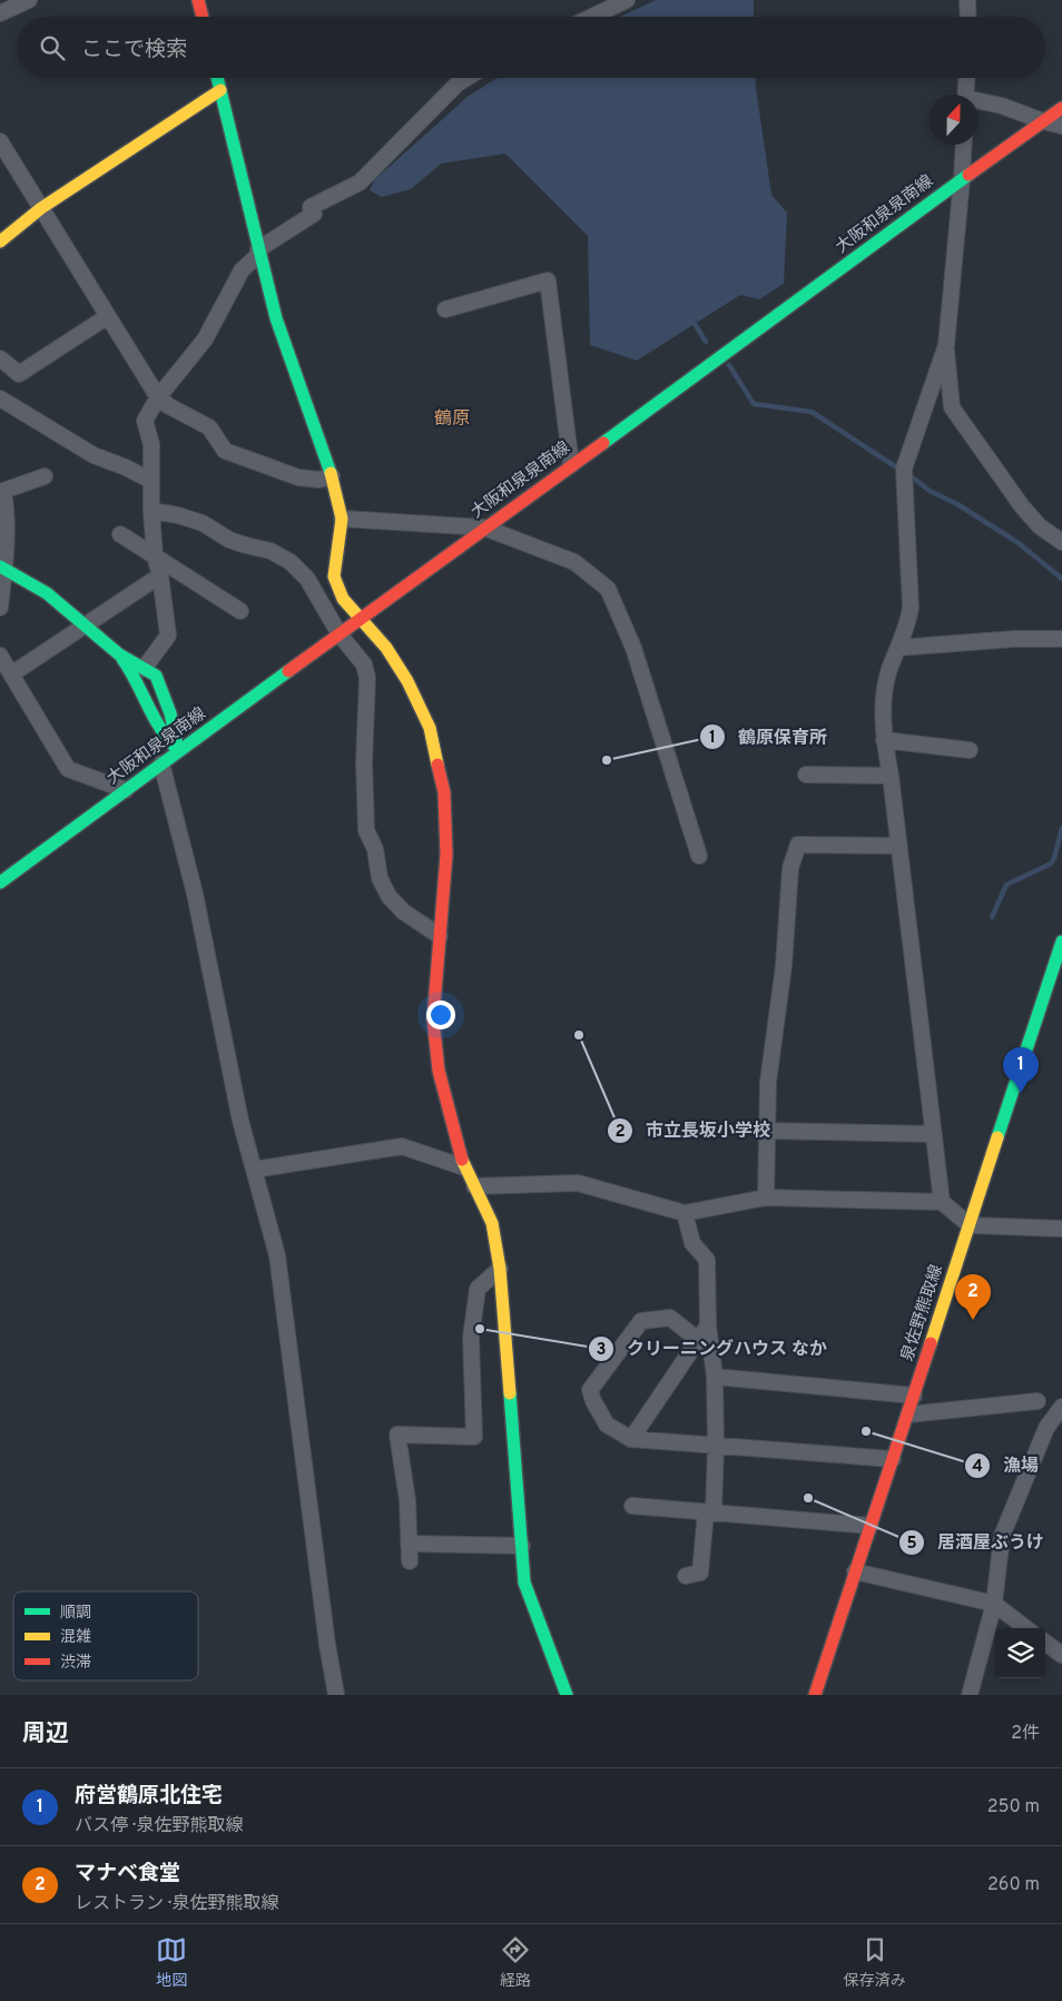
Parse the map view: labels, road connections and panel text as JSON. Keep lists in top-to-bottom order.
{
  "streets": {
    "street": ["大阪和泉泉南線", "泉佐野熊取線"]
  },
  "districts": ["鶴原"],
  "places": [
    "鶴原保育所",
    "市立長坂小学校",
    "クリーニングハウス なか",
    "漁場",
    "居酒屋ぶうけ"
  ],
  "legend": ["順調", "混雑", "渋滞"],
  "north": "top",
  "page": {
    "search": "ここで検索",
    "pins": ["1", "2"],
    "heading": ["周辺", "2件"],
    "list": [
      {
        "mark": "1",
        "name": "府営鶴原北住宅",
        "note": "バス停 · 泉佐野熊取線",
        "value": "250 m"
      },
      {
        "mark": "2",
        "name": "マナベ食堂",
        "note": "レストラン · 泉佐野熊取線",
        "value": "260 m"
      }
    ],
    "nav": ["地図", "経路", "保存済み"]
  }
}
